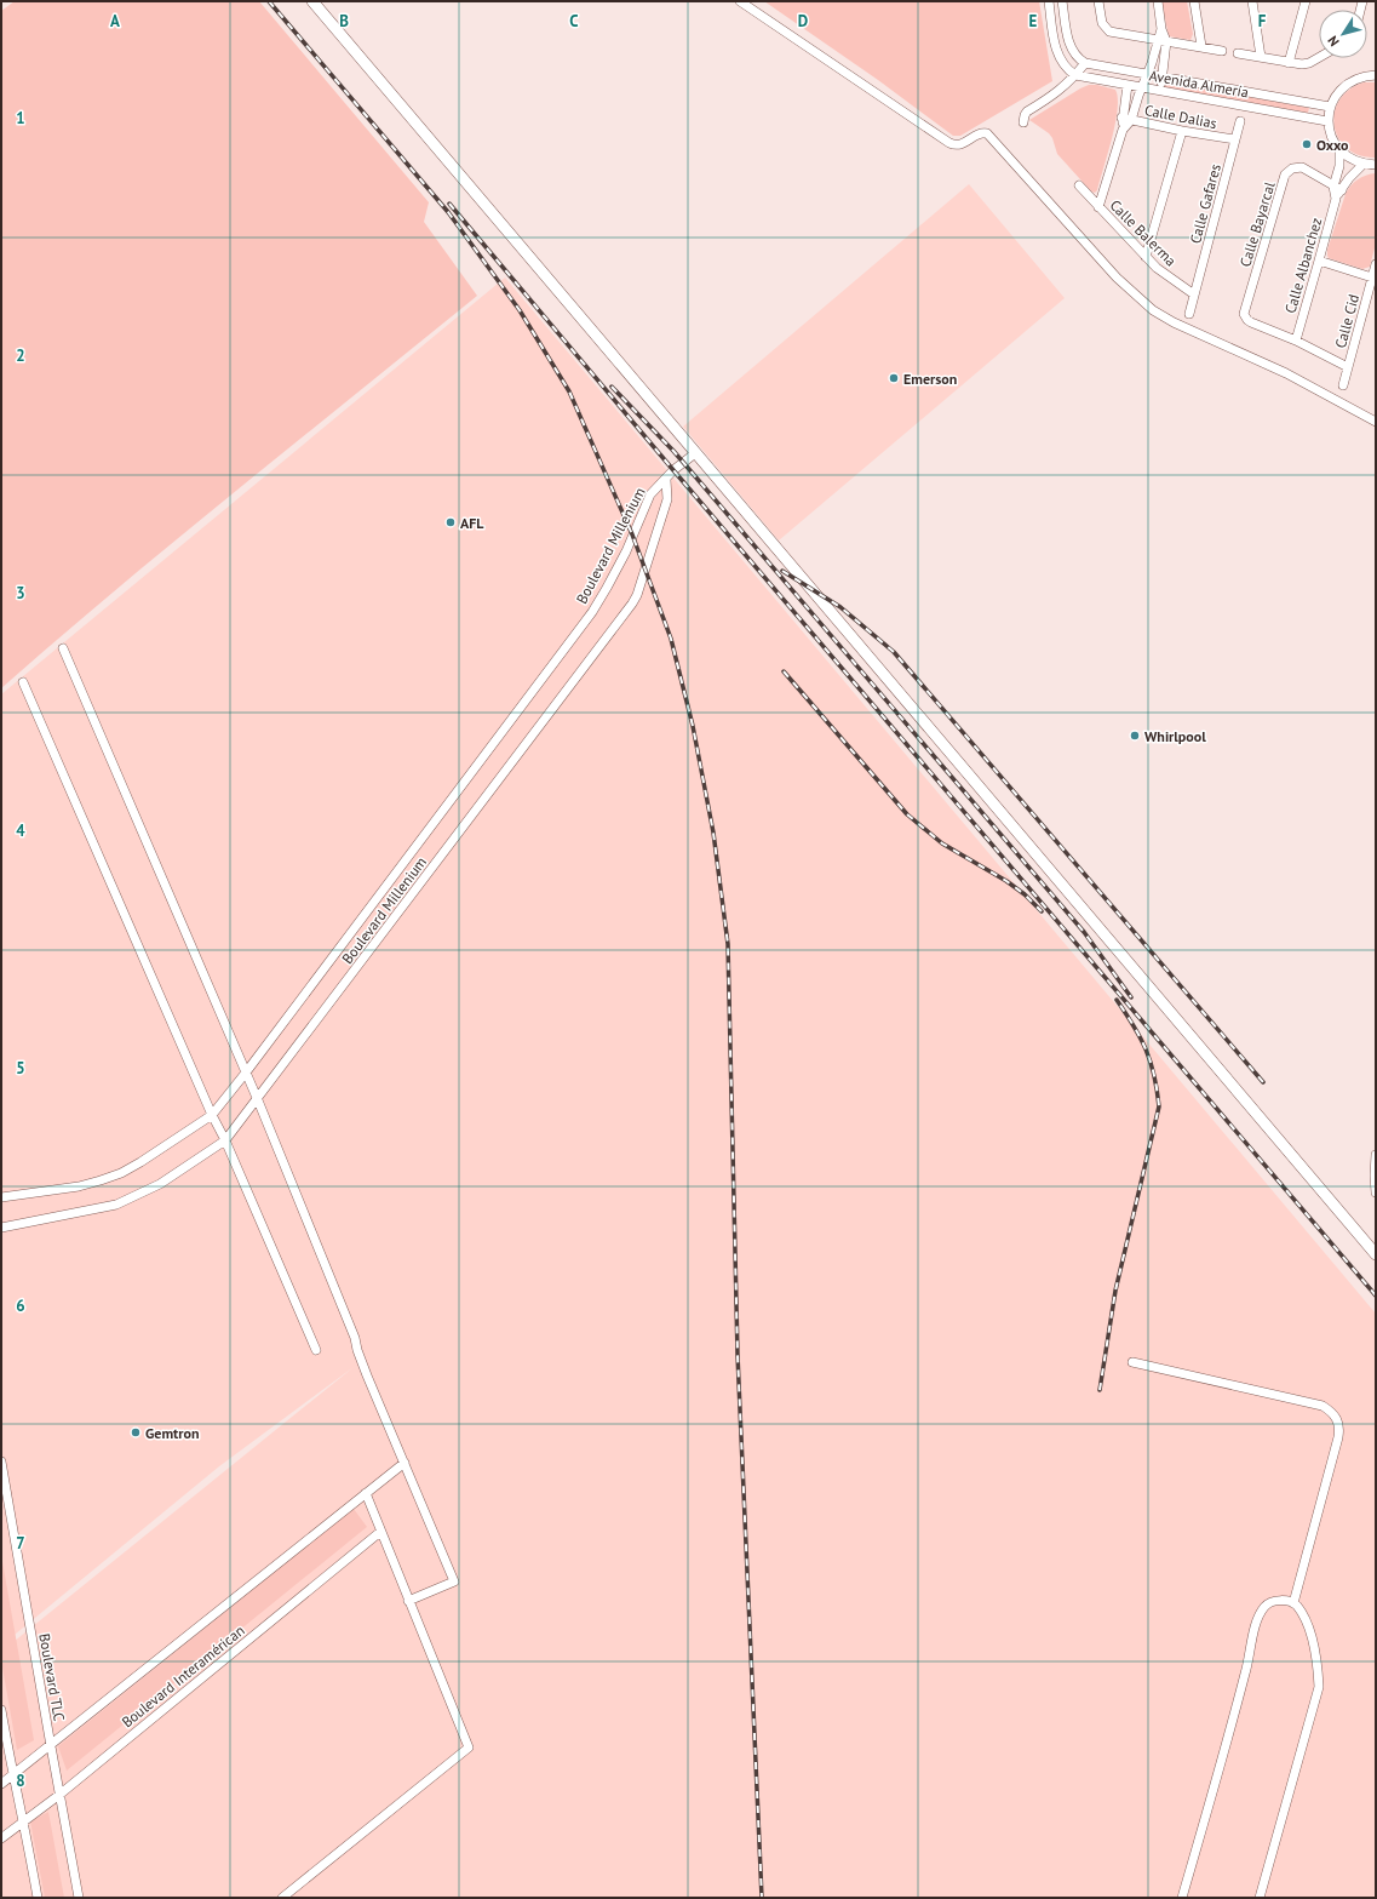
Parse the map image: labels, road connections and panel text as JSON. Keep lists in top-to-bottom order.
{
  "streets": {
    "street": [
      "Avenida Almería",
      "Calle Dalias",
      "Calle Gafares",
      "Calle Bayarcal",
      "Calle Balerma",
      "Calle Albanchez",
      "Calle Cid",
      "Boulevard Millenium",
      "Boulevard Interamérican",
      "Boulevard TLC"
    ]
  },
  "crossings": [
    ["Calle Dalias", "Calle Gafares"],
    ["Calle Gafares", "Calle Balerma"],
    ["Calle Bayarcal", "Calle Albanchez"],
    ["Boulevard Interamérican", "Boulevard TLC"]
  ],
  "places": [
    "Oxxo",
    "Emerson",
    "AFL",
    "Whirlpool",
    "Gemtron"
  ],
  "north": "bottom left",
  "grid": {
    "columns": [
      "A",
      "B",
      "C",
      "D",
      "E",
      "F"
    ],
    "rows": [
      "1",
      "2",
      "3",
      "4",
      "5",
      "6",
      "7",
      "8"
    ]
  }
}
